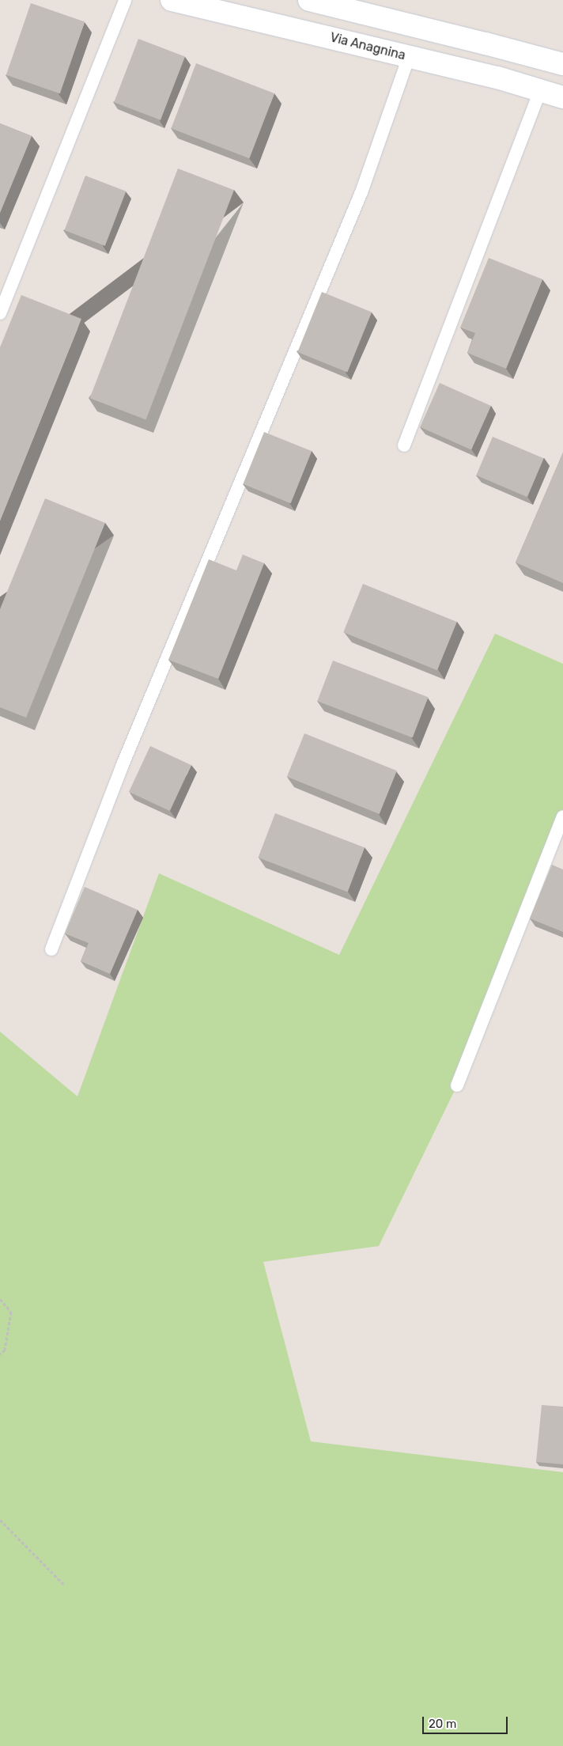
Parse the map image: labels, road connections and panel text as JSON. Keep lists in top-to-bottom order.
{
  "streets": {
    "main road": ["Via Anagnina"]
  },
  "scale_bar": "20 m"
}
